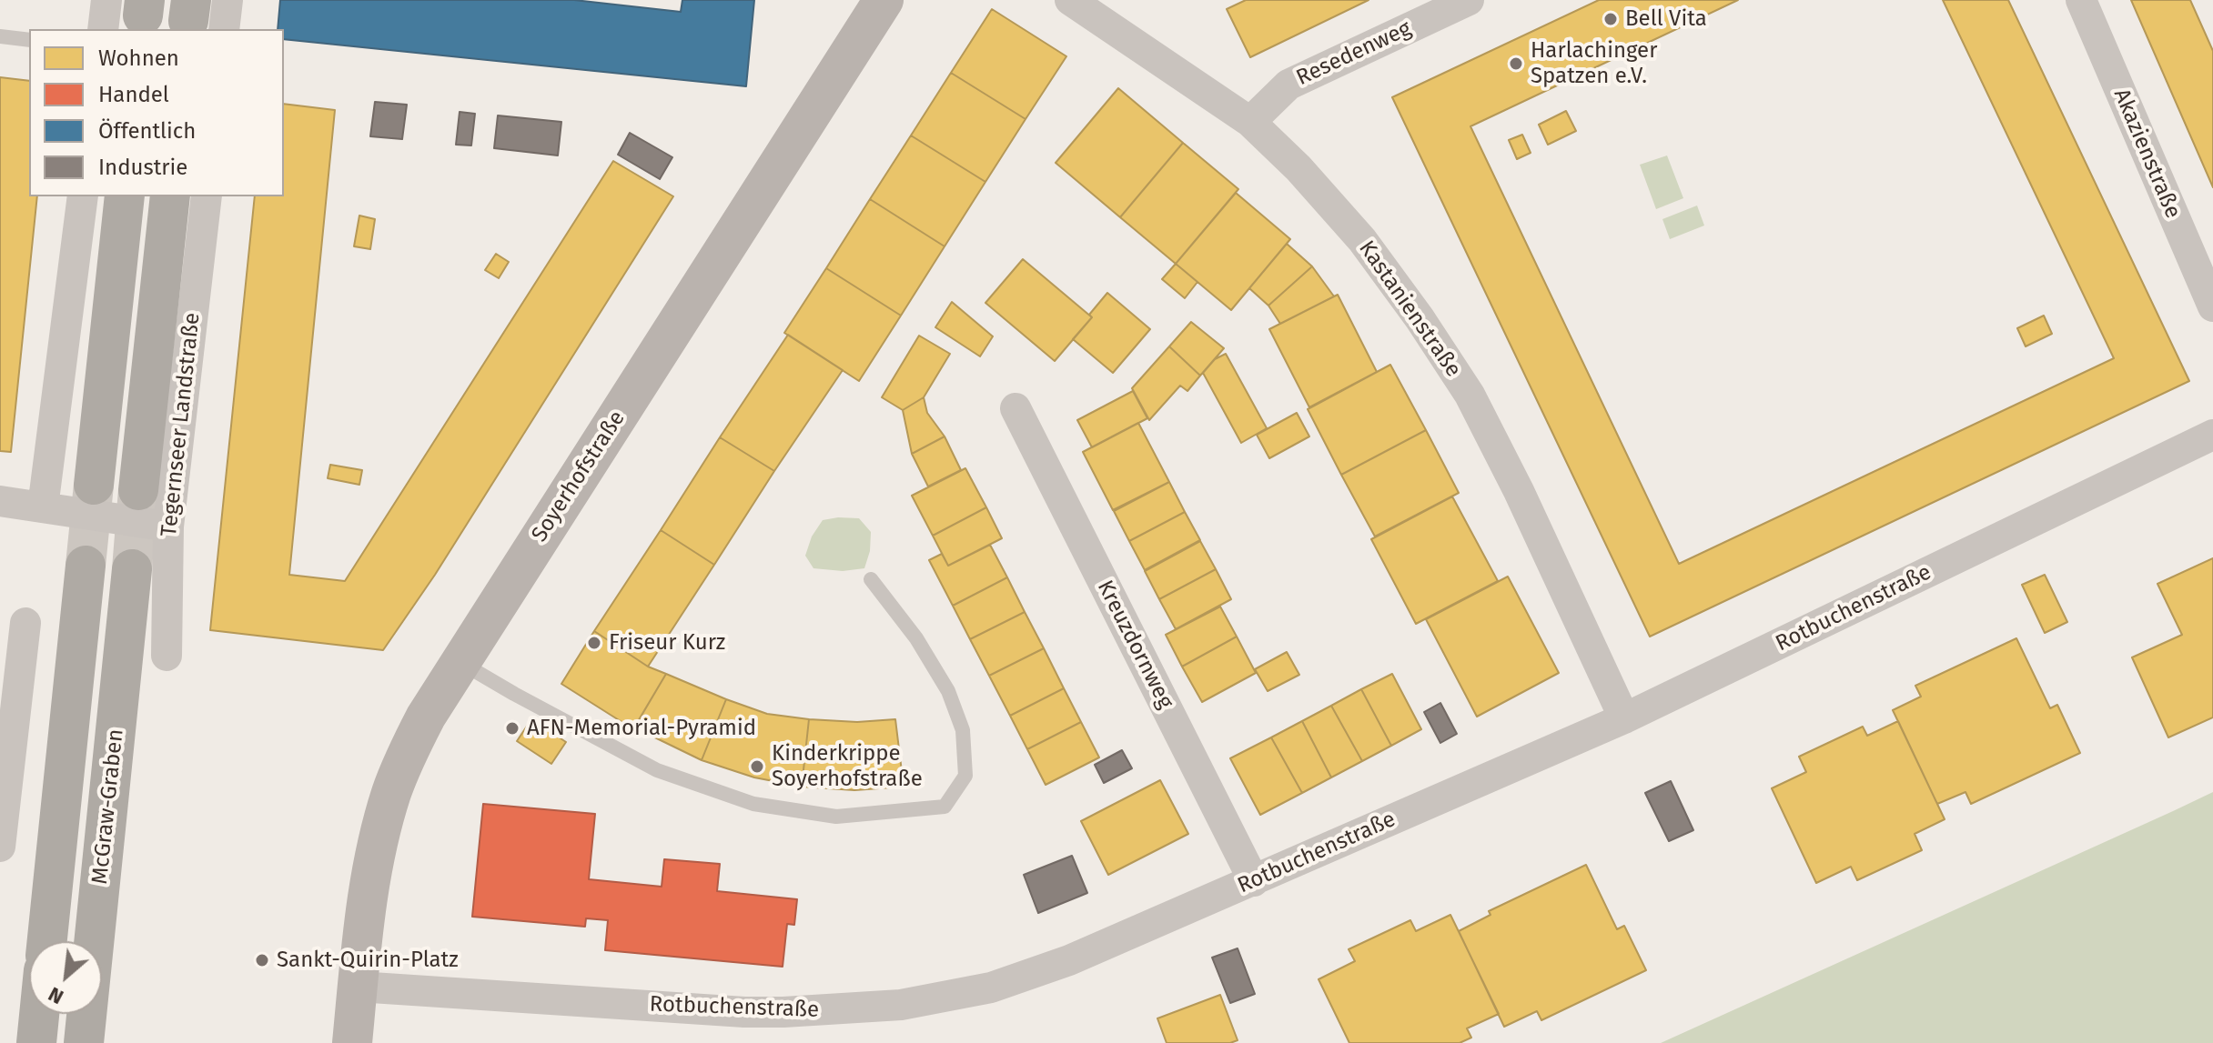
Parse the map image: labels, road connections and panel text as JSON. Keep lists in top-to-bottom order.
{
  "streets": {
    "highway": ["McGraw-Graben"],
    "main road": ["Soyerhofstraße"],
    "street": [
      "Resedenweg",
      "Akazienstraße",
      "Kastanienstraße",
      "Tegernseer Landstraße",
      "Rotbuchenstraße",
      "Kreuzdornweg"
    ]
  },
  "crossings": [
    ["Resedenweg", "Kastanienstraße"],
    ["Kastanienstraße", "Rotbuchenstraße"],
    ["Soyerhofstraße", "Rotbuchenstraße"],
    ["Rotbuchenstraße", "Kreuzdornweg"]
  ],
  "places": [
    "Bell Vita",
    "Harlachinger Spatzen e.V.",
    "Friseur Kurz",
    "AFN-Memorial-Pyramid",
    "Kinderkrippe Soyerhofstraße",
    "Sankt-Quirin-Platz"
  ],
  "legend": [
    "Wohnen",
    "Handel",
    "Öffentlich",
    "Industrie"
  ],
  "north": "bottom left"
}
